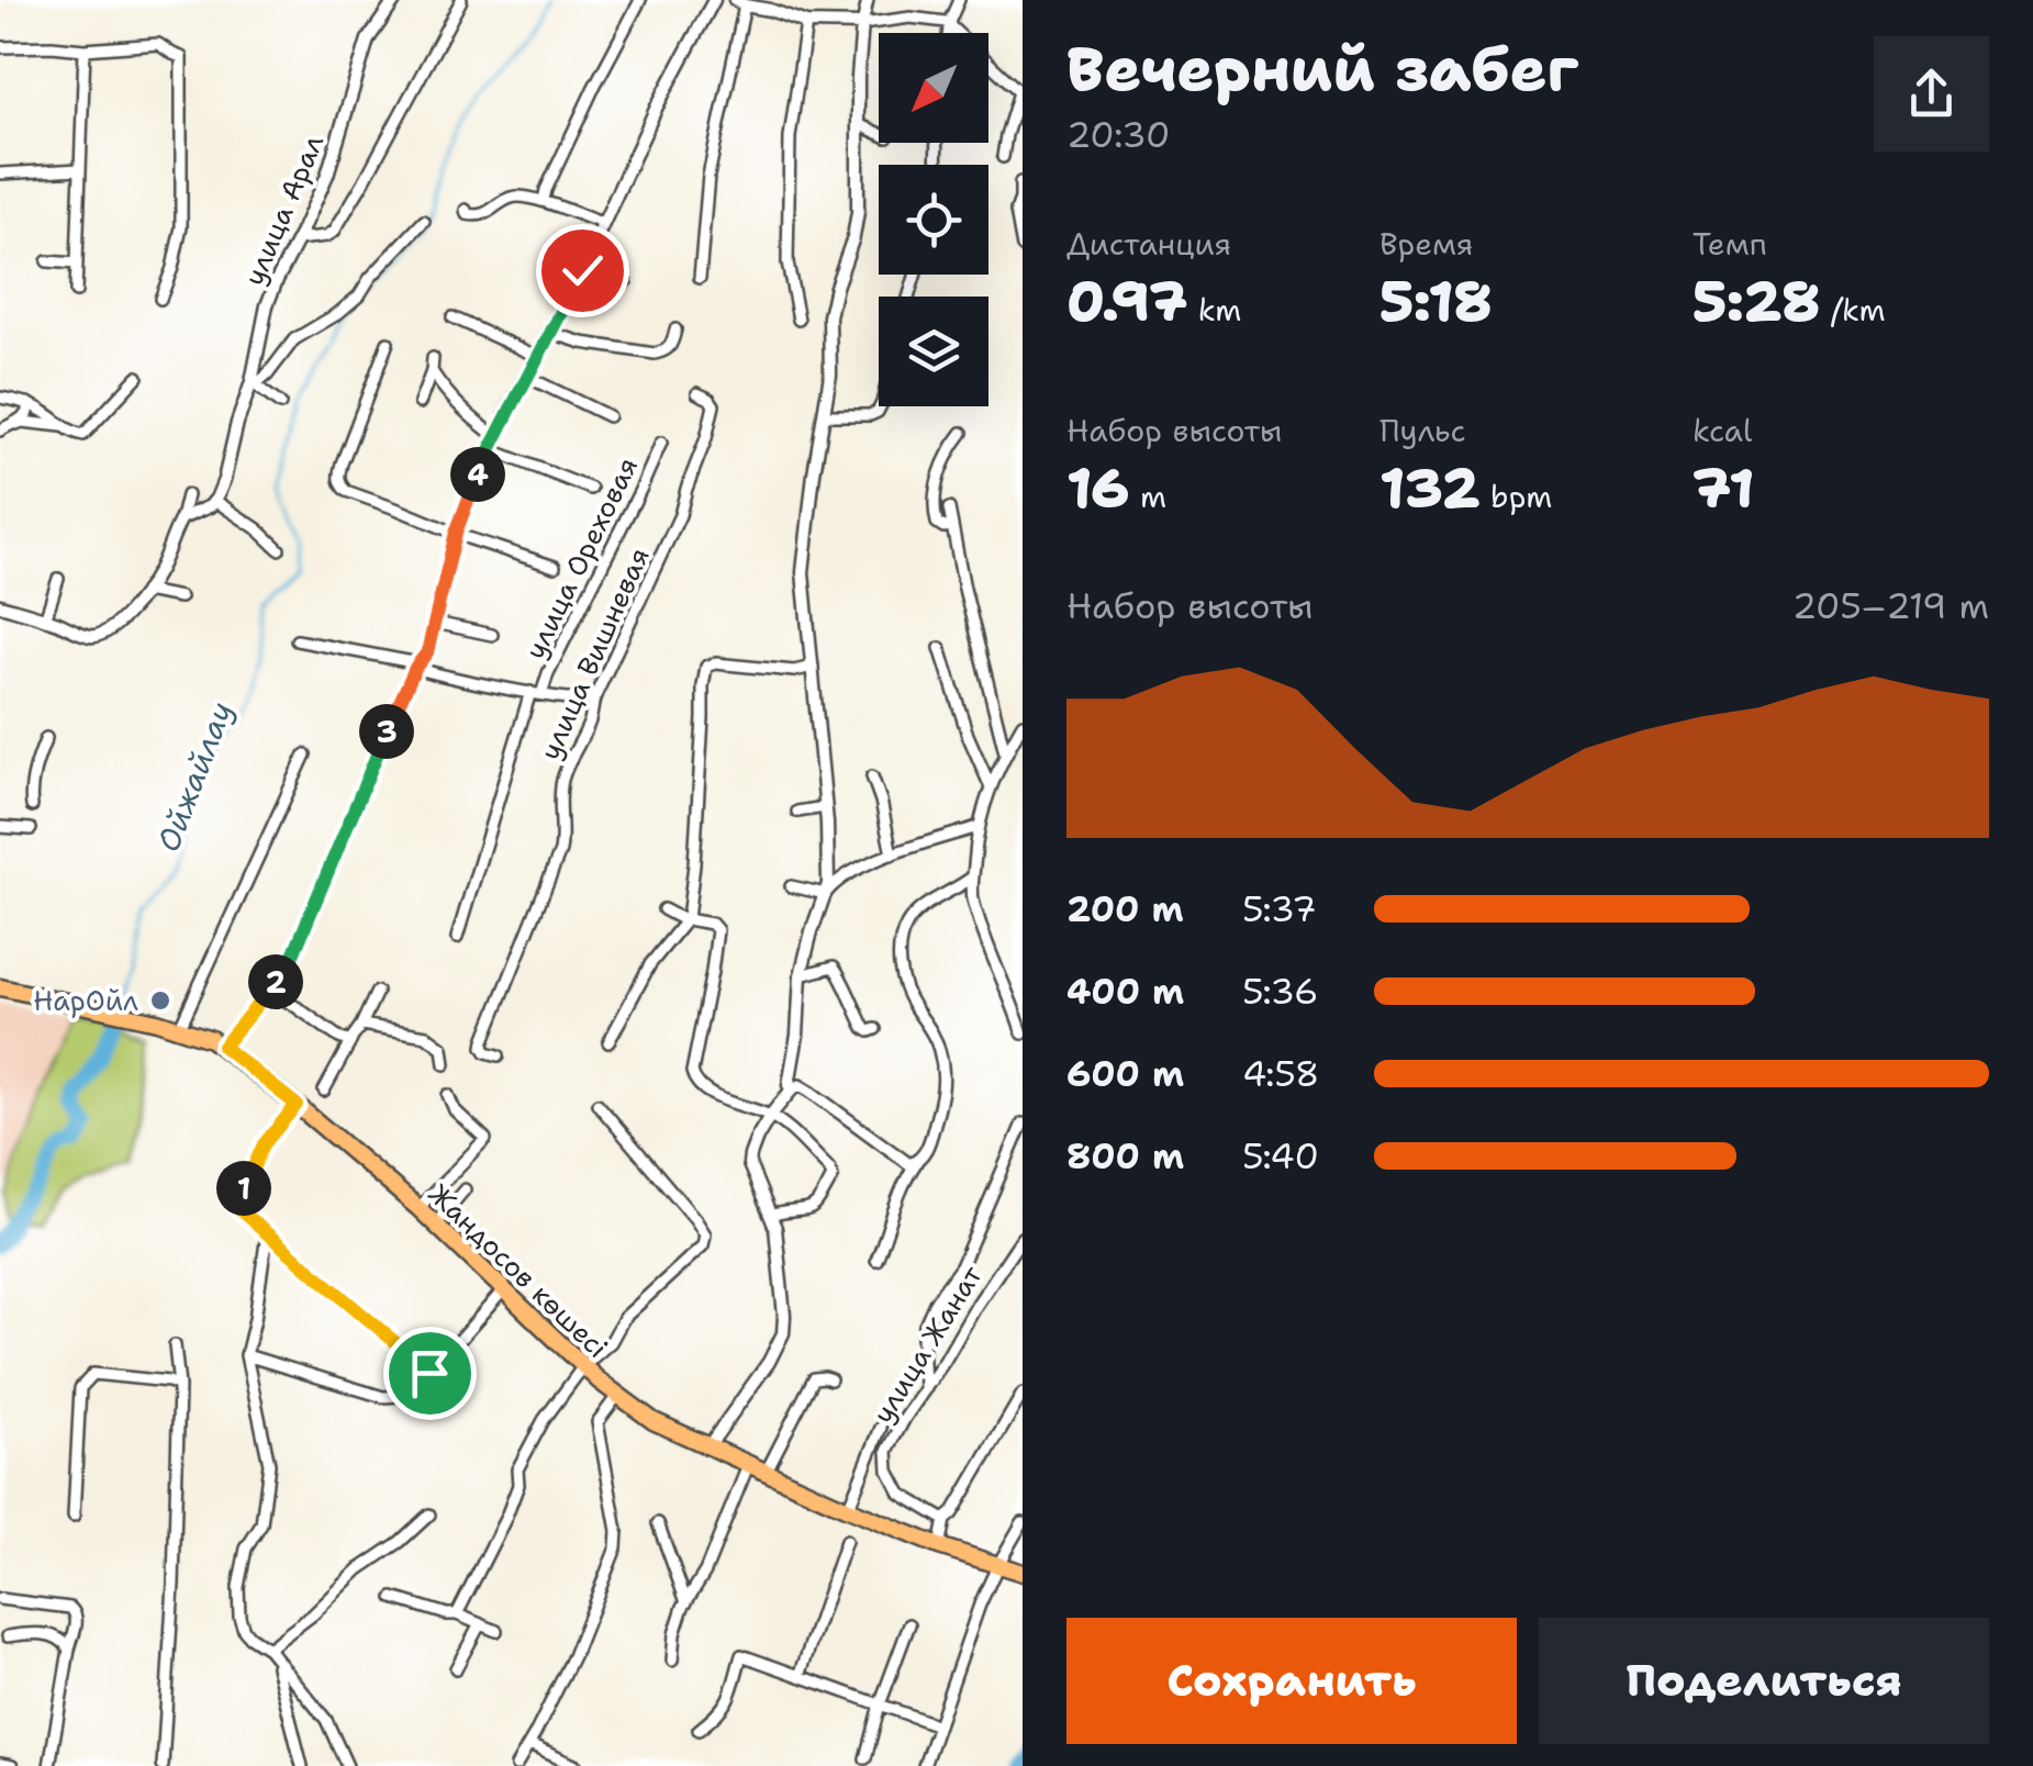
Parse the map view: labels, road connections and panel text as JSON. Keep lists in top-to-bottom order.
{
  "streets": {
    "main road": ["Жандосов көшесі"],
    "street": [
      "улица Арал",
      "улица Ореховая",
      "улица Вишневая",
      "улица Жанат"
    ]
  },
  "water": ["Ойжайлау"],
  "places": ["НарОйл"],
  "north": "bottom left",
  "page": {
    "heading": ["Вечерний забег", "20:30"],
    "stats": [
      ["Дистанция", "0.97 km"],
      ["Время", "5:18"],
      ["Темп", "5:28 /km"],
      ["Набор высоты", "16 m"],
      ["Пульс", "132 bpm"],
      ["kcal", "71"]
    ],
    "pins": [
      "4",
      "3",
      "2",
      "1"
    ],
    "chart": ["Набор высоты", "205–219 m"],
    "list": [
      {
        "name": "200 m",
        "note": "5:37"
      },
      {
        "name": "400 m",
        "note": "5:36"
      },
      {
        "name": "600 m",
        "note": "4:58"
      },
      {
        "name": "800 m",
        "note": "5:40"
      }
    ],
    "buttons": ["Сохранить", "Поделиться"]
  }
}
